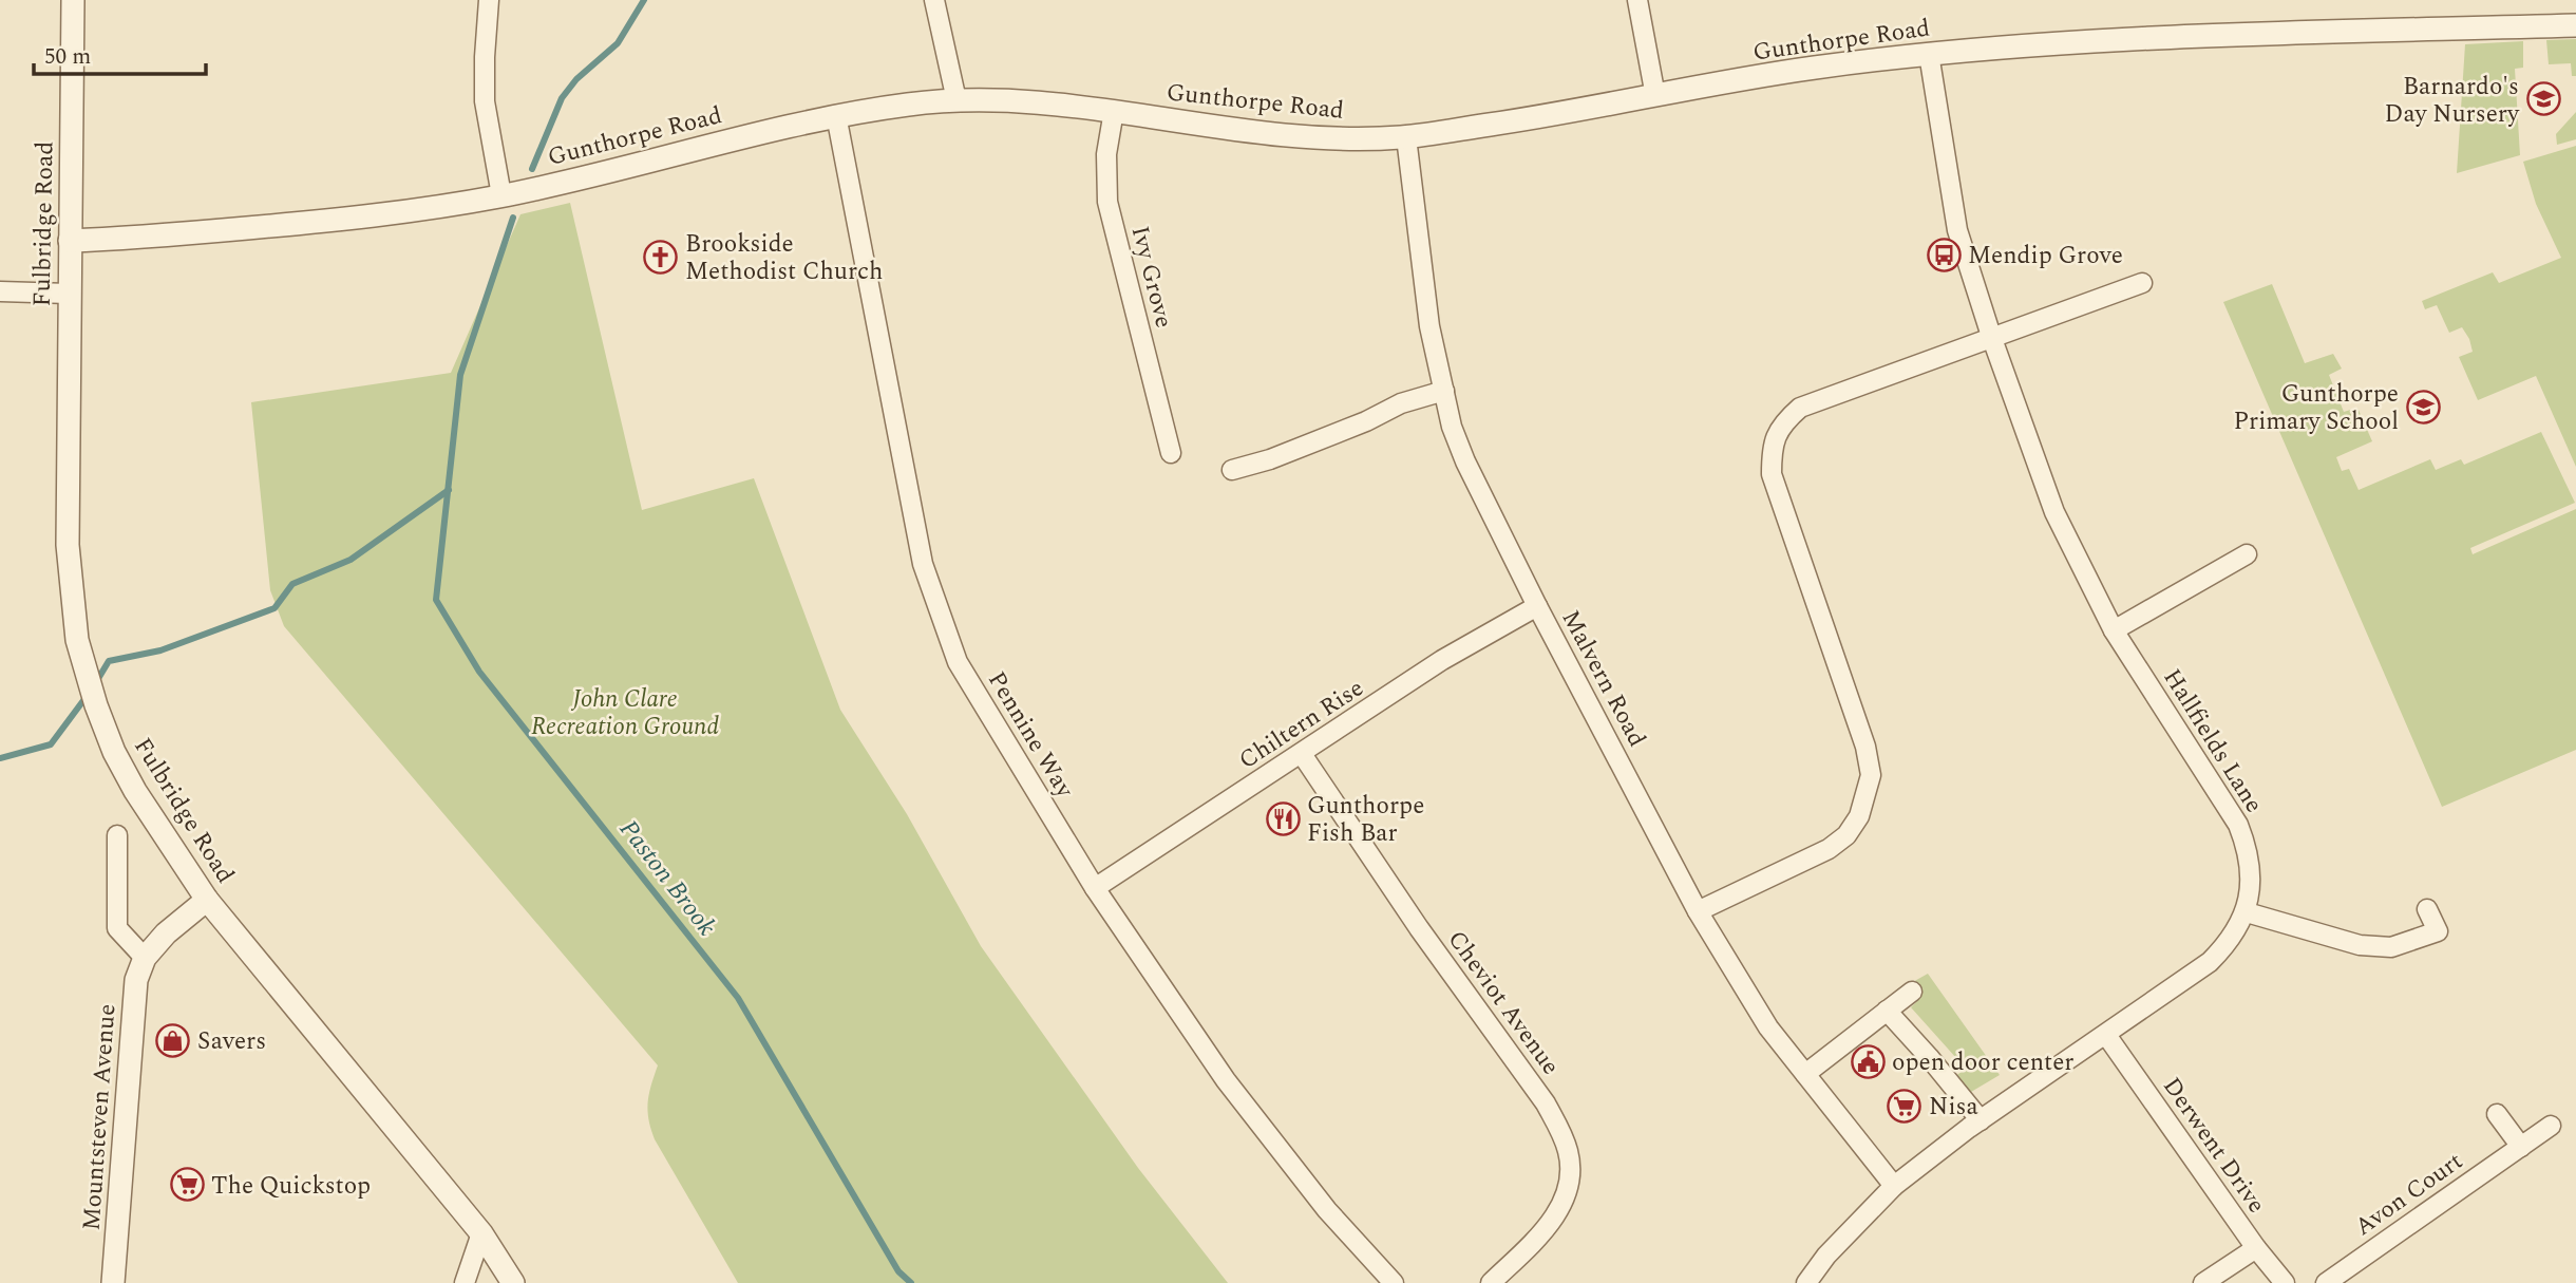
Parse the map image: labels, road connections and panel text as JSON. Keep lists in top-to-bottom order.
{
  "streets": {
    "street": [
      "Gunthorpe Road",
      "Fulbridge Road",
      "Ivy Grove",
      "Malvern Road",
      "Chiltern Rise",
      "Pennine Way",
      "Hallfields Lane",
      "Cheviot Avenue",
      "Mountsteven Avenue",
      "Derwent Drive",
      "Avon Court"
    ]
  },
  "crossings": [
    ["Gunthorpe Road", "Fulbridge Road"],
    ["Gunthorpe Road", "Ivy Grove"],
    ["Gunthorpe Road", "Malvern Road"],
    ["Gunthorpe Road", "Pennine Way"],
    ["Gunthorpe Road", "Hallfields Lane"],
    ["Fulbridge Road", "Mountsteven Avenue"],
    ["Malvern Road", "Chiltern Rise"],
    ["Malvern Road", "Hallfields Lane"],
    ["Chiltern Rise", "Pennine Way"],
    ["Chiltern Rise", "Cheviot Avenue"],
    ["Hallfields Lane", "Derwent Drive"]
  ],
  "water": ["Paston Brook"],
  "parks": ["John Clare Recreation Ground"],
  "places": {
    "school or university": ["Barnardo's Day Nursery", "Gunthorpe Primary School"],
    "bus stop": ["Mendip Grove"],
    "church": ["Brookside Methodist Church"],
    "restaurant": ["Gunthorpe Fish Bar"],
    "shop": ["Savers"],
    "public building": ["open door center"],
    "supermarket": ["Nisa", "The Quickstop"]
  },
  "scale_bar": "50 m"
}
